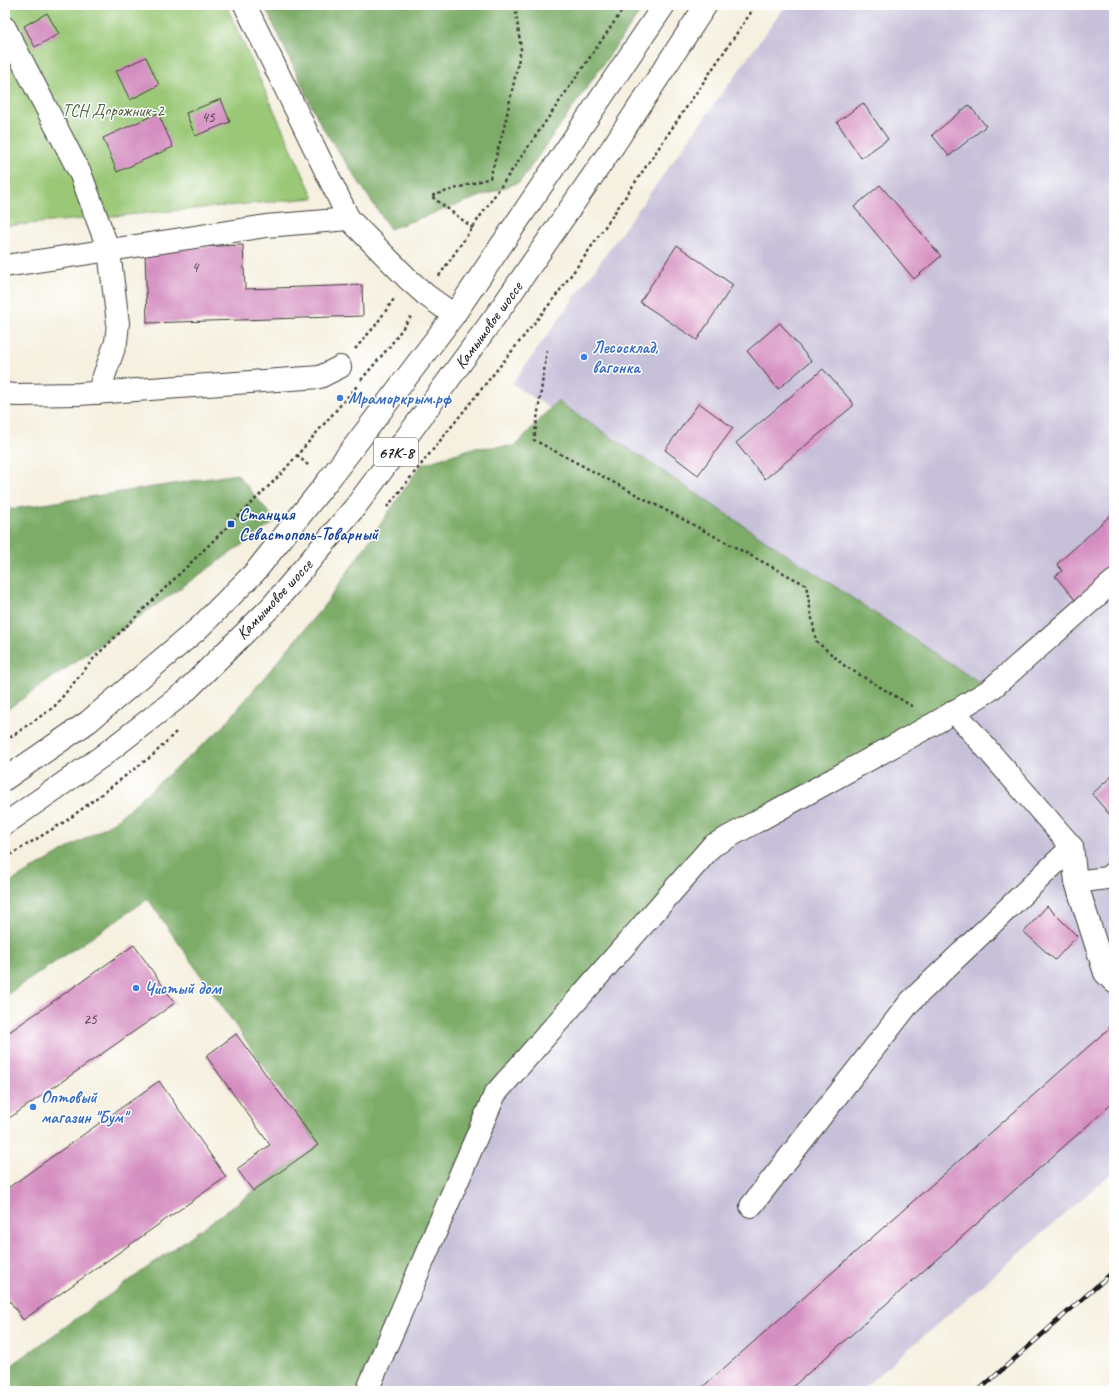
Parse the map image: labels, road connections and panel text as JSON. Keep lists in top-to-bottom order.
{
  "streets": {
    "main road": ["Камышовое шоссе", "67К-8"]
  },
  "parks": ["ТСН Дорожник-2"],
  "places": {
    "other": [
      "Лесосклад, вагонка",
      "Мраморкрым.рф",
      "Чистый дом",
      "Оптовый магазин \"Бум\""
    ],
    "transit": ["Станция Севастополь-Товарный"]
  },
  "house_numbers": ["45", "4", "25"]
}
